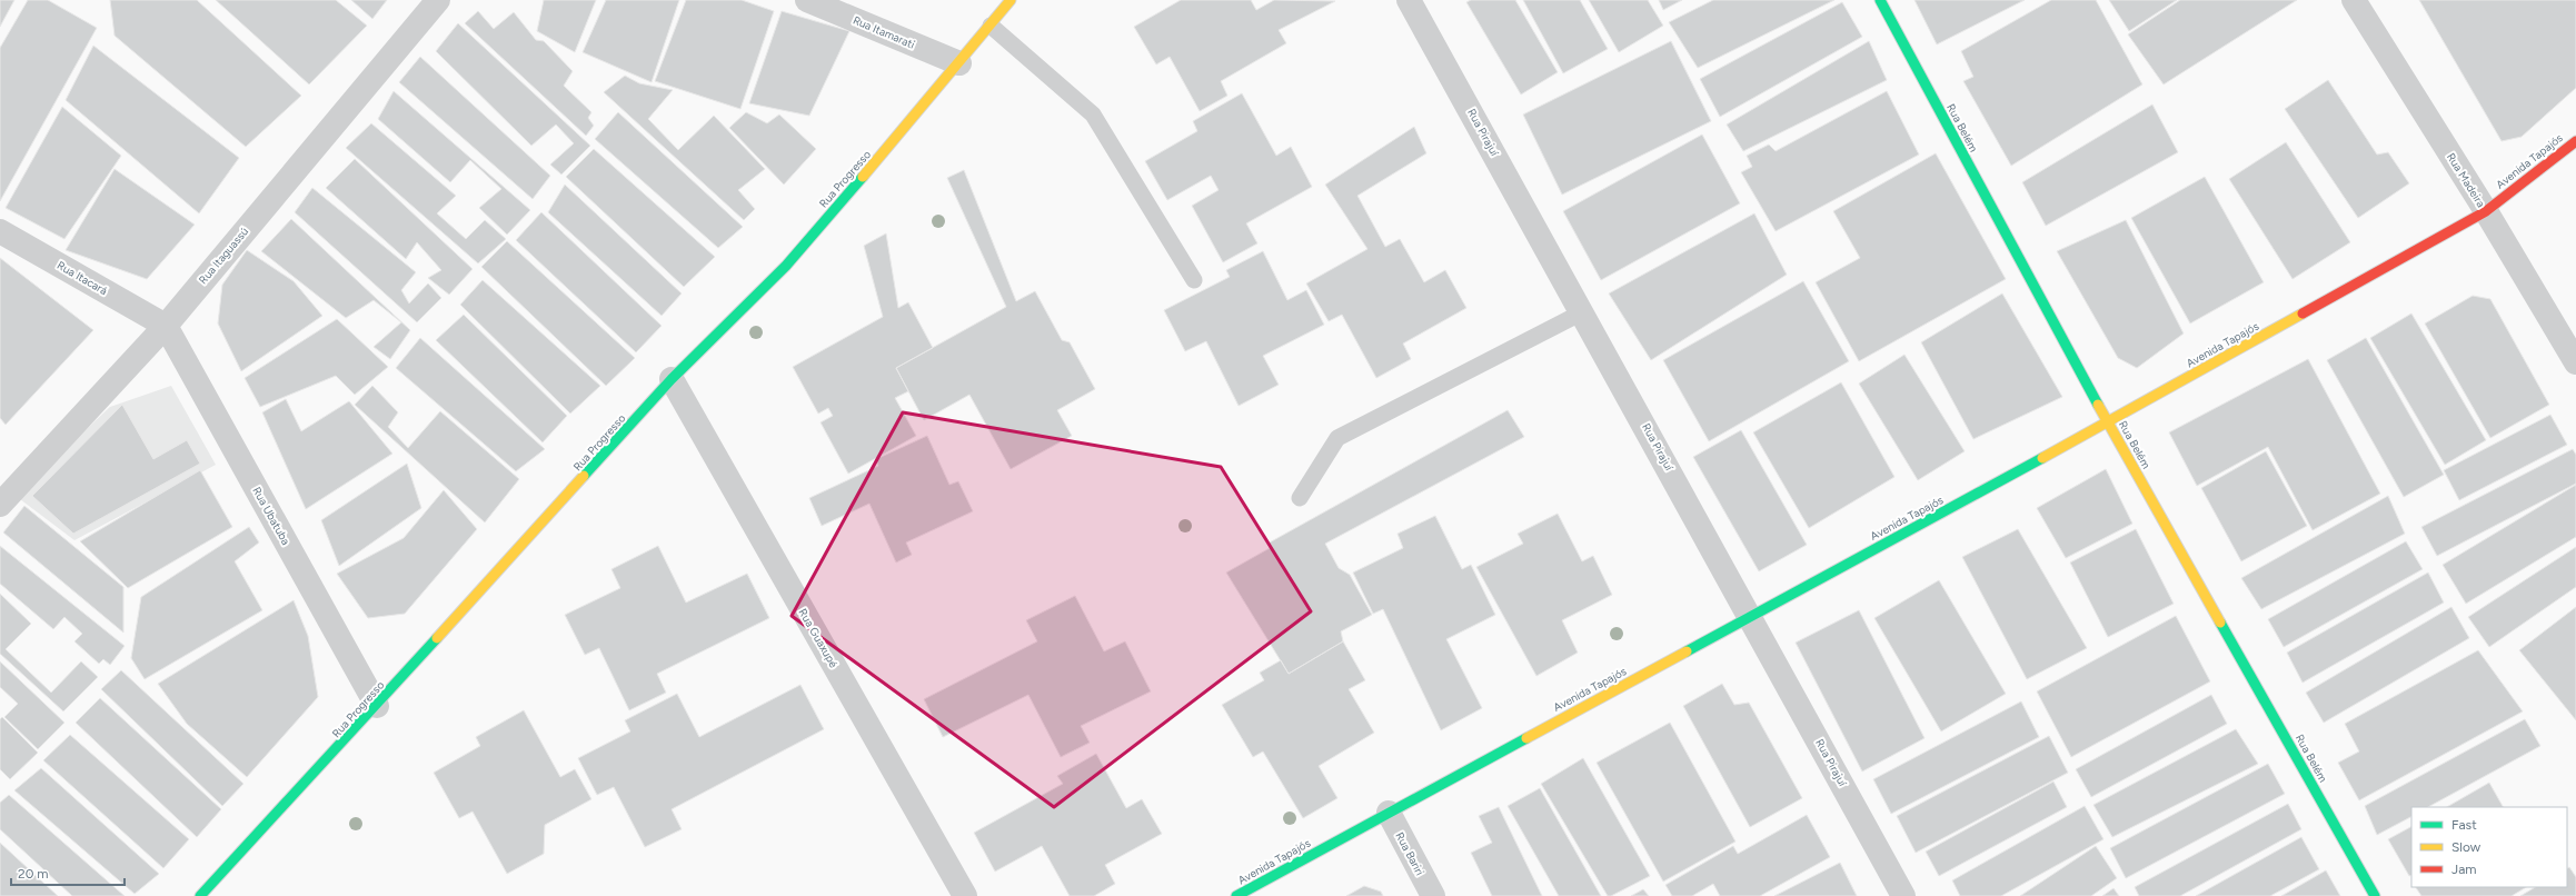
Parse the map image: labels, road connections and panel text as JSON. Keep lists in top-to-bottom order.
{
  "streets": {
    "street": [
      "Rua Itamarati",
      "Rua Belém",
      "Rua Pirajuí",
      "Avenida Tapajós",
      "Rua Progresso",
      "Rua Madeira",
      "Rua Itaguassú",
      "Rua Itacará",
      "Rua Ubatuba",
      "Rua Guaxupé",
      "Rua Bariri"
    ]
  },
  "crossings": [
    ["Rua Itamarati", "Rua Progresso"],
    ["Rua Belém", "Avenida Tapajós"],
    ["Rua Pirajuí", "Avenida Tapajós"],
    ["Avenida Tapajós", "Rua Madeira"],
    ["Avenida Tapajós", "Rua Bariri"],
    ["Rua Progresso", "Rua Ubatuba"],
    ["Rua Progresso", "Rua Guaxupé"],
    ["Rua Itaguassú", "Rua Itacará"],
    ["Rua Itaguassú", "Rua Ubatuba"],
    ["Rua Itacará", "Rua Ubatuba"]
  ],
  "legend": ["Fast", "Slow", "Jam"],
  "scale_bar": "20 m"
}
